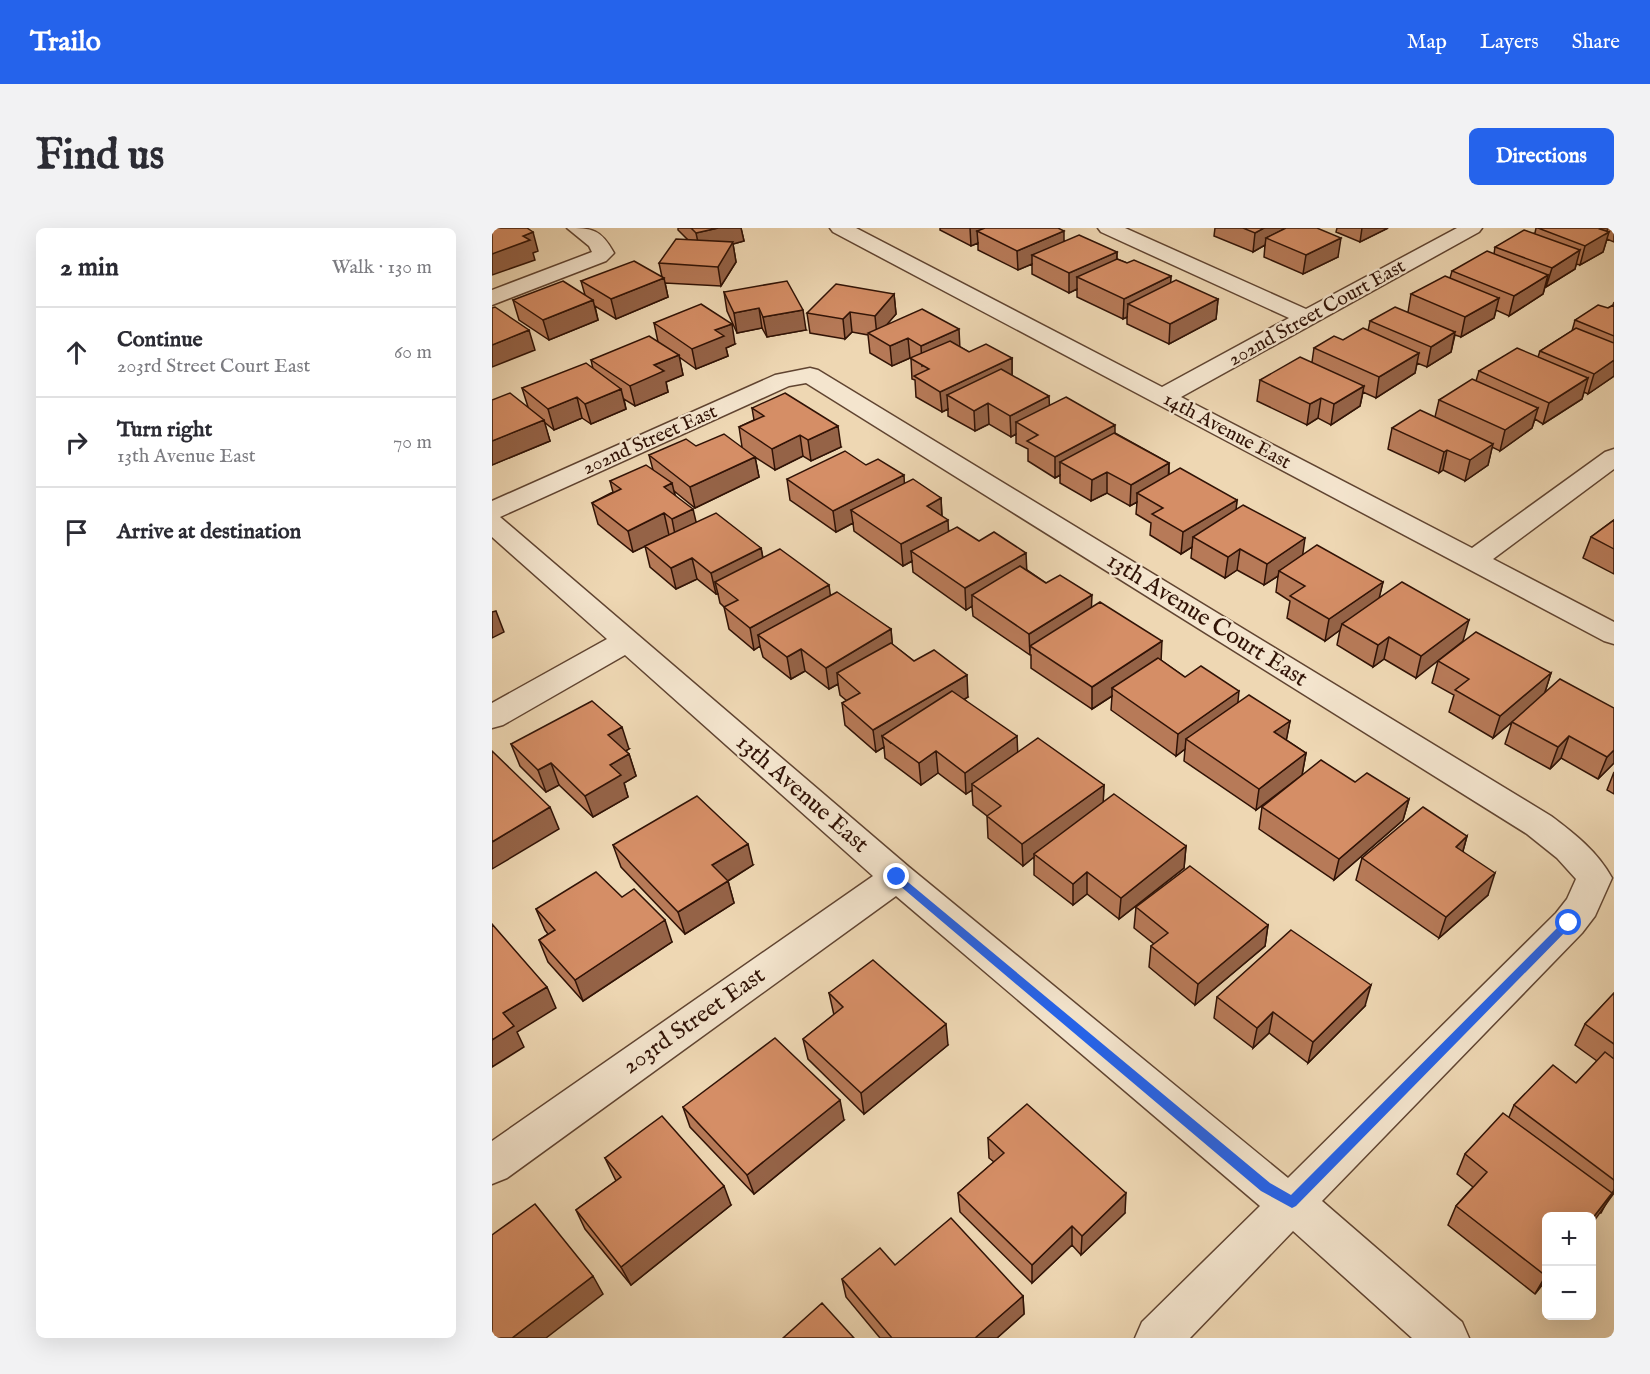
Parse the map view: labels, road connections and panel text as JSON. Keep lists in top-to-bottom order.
{
  "streets": {
    "street": [
      "202nd Street Court East",
      "14th Avenue East",
      "202nd Street East",
      "13th Avenue Court East",
      "13th Avenue East",
      "203rd Street East"
    ]
  },
  "crossings": [
    ["202nd Street Court East", "14th Avenue East"],
    ["202nd Street East", "13th Avenue Court East"],
    ["13th Avenue Court East", "13th Avenue East"],
    ["13th Avenue East", "203rd Street East"]
  ],
  "page": {
    "header": "Trailo",
    "nav": ["Map", "Layers", "Share"],
    "buttons": "Directions",
    "title": "Find us",
    "heading": ["2 min", "Walk · 130 m"],
    "list": [
      ["Continue", "203rd Street Court East", "60 m"],
      ["Turn right", "13th Avenue East", "70 m"],
      "Arrive at destination"
    ],
    "map_buttons": ["+", "−"]
  }
}
